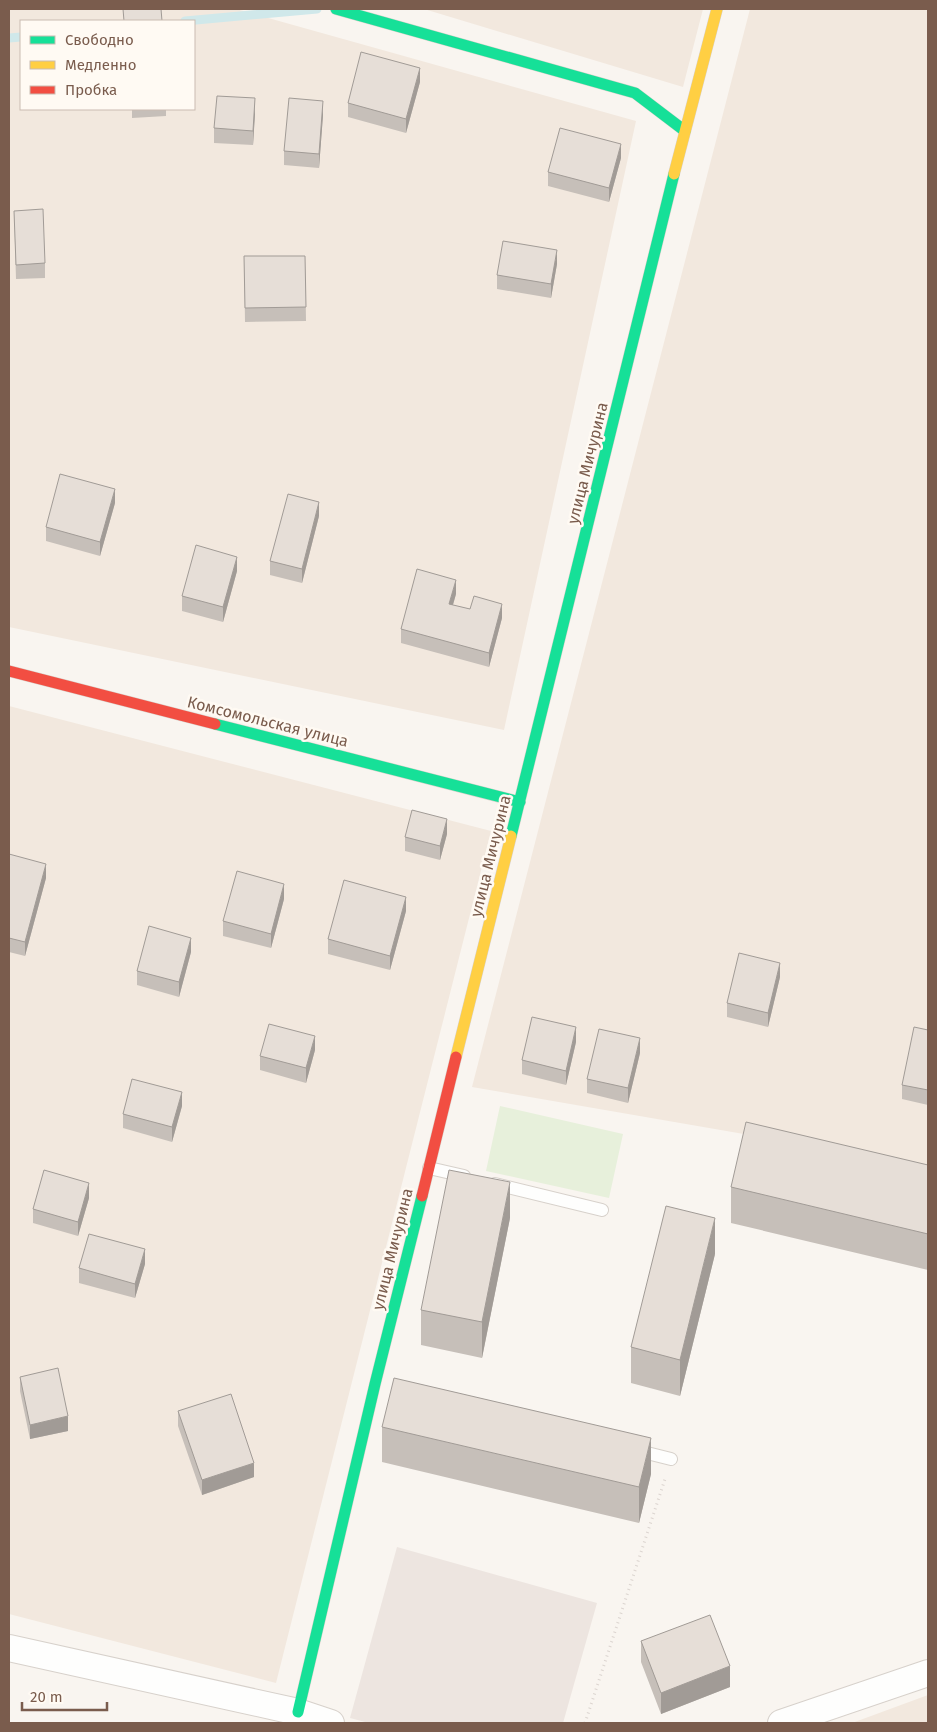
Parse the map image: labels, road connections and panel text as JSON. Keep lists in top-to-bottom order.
{
  "streets": {
    "street": ["улица Мичурина", "Комсомольская улица"]
  },
  "crossings": [
    ["улица Мичурина", "Комсомольская улица"]
  ],
  "legend": ["Свободно", "Медленно", "Пробка"],
  "scale_bar": "20 m"
}
